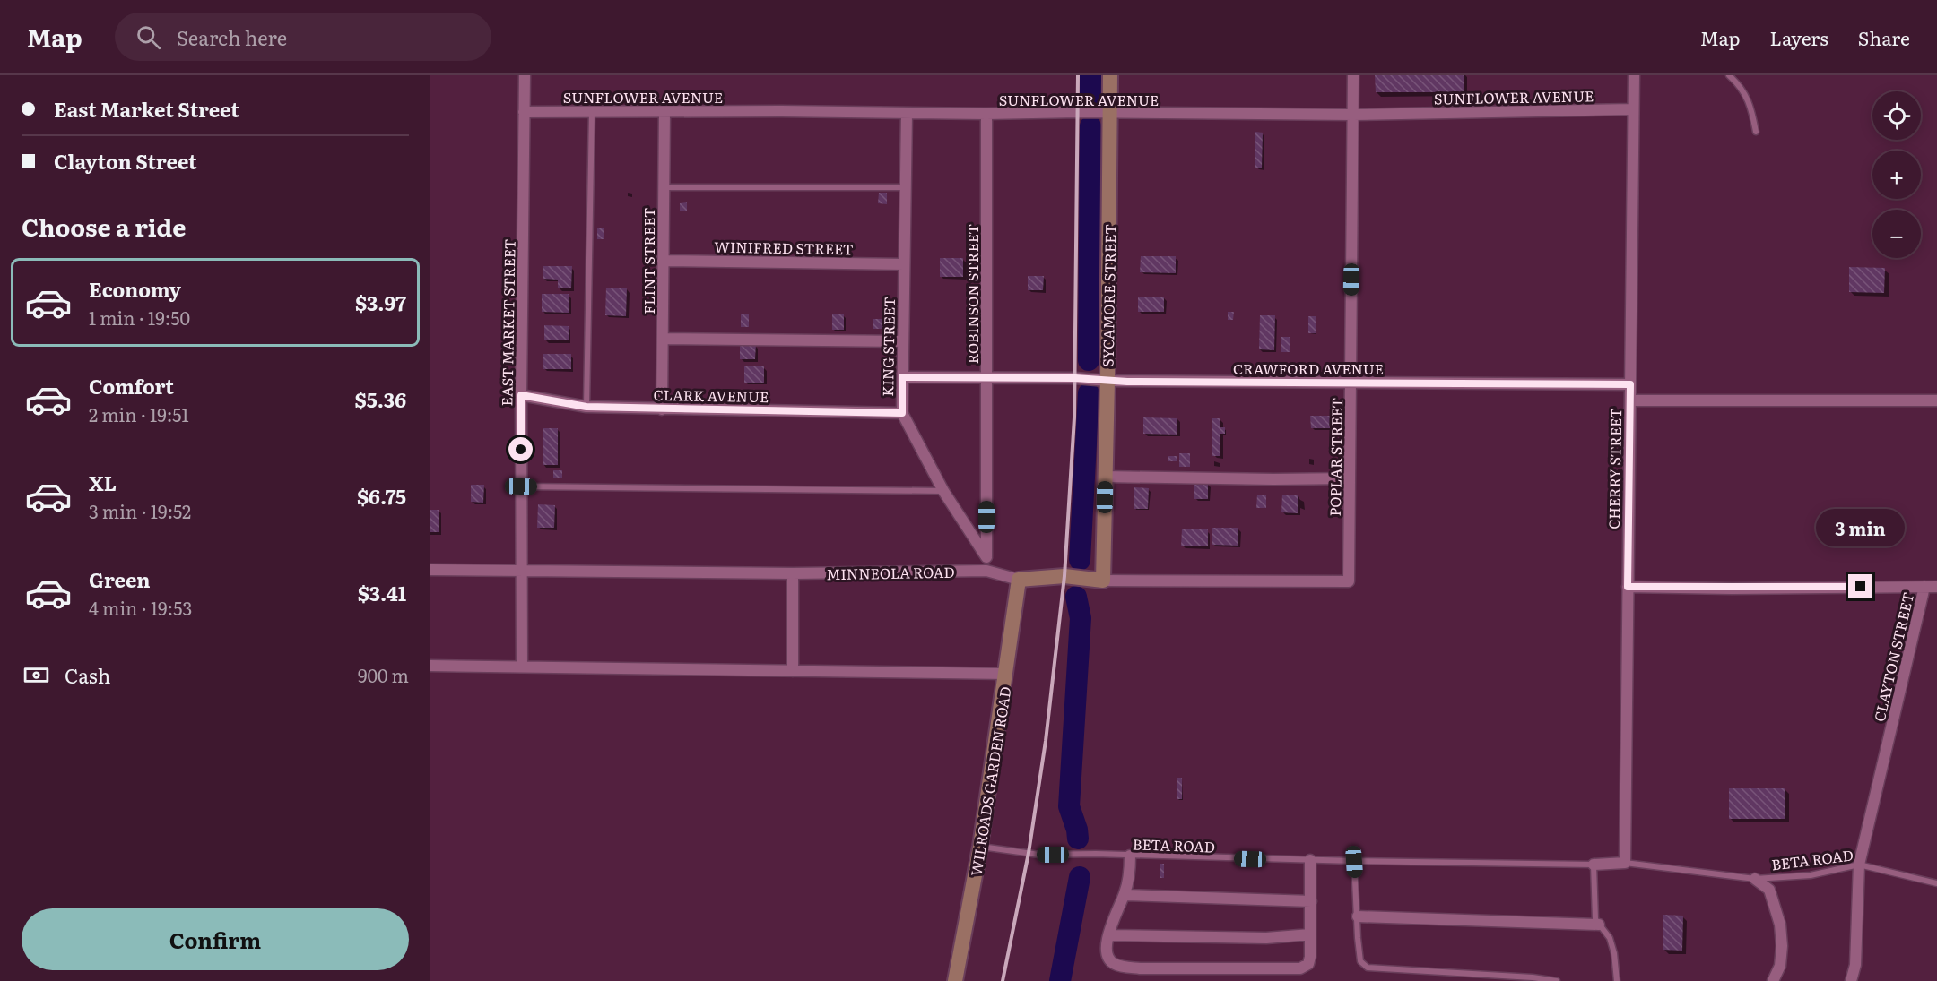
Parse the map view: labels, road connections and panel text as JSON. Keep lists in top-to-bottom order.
{
  "streets": {
    "street": [
      "SUNFLOWER AVENUE",
      "WINIFRED STREET",
      "FLINT STREET",
      "ROBINSON STREET",
      "SYCAMORE STREET",
      "EAST MARKET STREET",
      "KING STREET",
      "CRAWFORD AVENUE",
      "CLARK AVENUE",
      "POPLAR STREET",
      "CHERRY STREET",
      "MINNEOLA ROAD",
      "CLAYTON STREET",
      "WILROADS GARDEN ROAD"
    ],
    "lane": ["BETA ROAD"]
  },
  "crossings": [
    ["SUNFLOWER AVENUE", "FLINT STREET"],
    ["SUNFLOWER AVENUE", "ROBINSON STREET"],
    ["SUNFLOWER AVENUE", "SYCAMORE STREET"],
    ["SUNFLOWER AVENUE", "EAST MARKET STREET"],
    ["SUNFLOWER AVENUE", "KING STREET"],
    ["SUNFLOWER AVENUE", "POPLAR STREET"],
    ["SUNFLOWER AVENUE", "CHERRY STREET"],
    ["WINIFRED STREET", "FLINT STREET"],
    ["WINIFRED STREET", "KING STREET"],
    ["FLINT STREET", "CLARK AVENUE"],
    ["ROBINSON STREET", "KING STREET"],
    ["ROBINSON STREET", "CRAWFORD AVENUE"],
    ["ROBINSON STREET", "MINNEOLA ROAD"],
    ["SYCAMORE STREET", "CRAWFORD AVENUE"],
    ["SYCAMORE STREET", "MINNEOLA ROAD"],
    ["EAST MARKET STREET", "CLARK AVENUE"],
    ["EAST MARKET STREET", "MINNEOLA ROAD"],
    ["KING STREET", "CRAWFORD AVENUE"],
    ["KING STREET", "CLARK AVENUE"],
    ["CRAWFORD AVENUE", "POPLAR STREET"],
    ["CRAWFORD AVENUE", "CHERRY STREET"],
    ["POPLAR STREET", "MINNEOLA ROAD"],
    ["CHERRY STREET", "CLAYTON STREET"],
    ["CHERRY STREET", "BETA ROAD"],
    ["MINNEOLA ROAD", "WILROADS GARDEN ROAD"],
    ["CLAYTON STREET", "BETA ROAD"],
    ["WILROADS GARDEN ROAD", "BETA ROAD"]
  ],
  "page": {
    "header": "Map",
    "search": "Search here",
    "nav": ["Map", "Layers", "Share"],
    "banner": ["East Market Street", "Clayton Street"],
    "map_buttons": ["+", "−"],
    "heading": "Choose a ride",
    "list": [
      {
        "name": "Economy",
        "note": "1 min · 19:50",
        "value": "$3.97"
      },
      {
        "name": "Comfort",
        "note": "2 min · 19:51",
        "value": "$5.36"
      },
      {
        "name": "XL",
        "note": "3 min · 19:52",
        "value": "$6.75"
      },
      {
        "name": "Green",
        "note": "4 min · 19:53",
        "value": "$3.41"
      }
    ],
    "bubble": "3 min",
    "pay": ["Cash", "900 m"],
    "buttons": "Confirm"
  }
}
